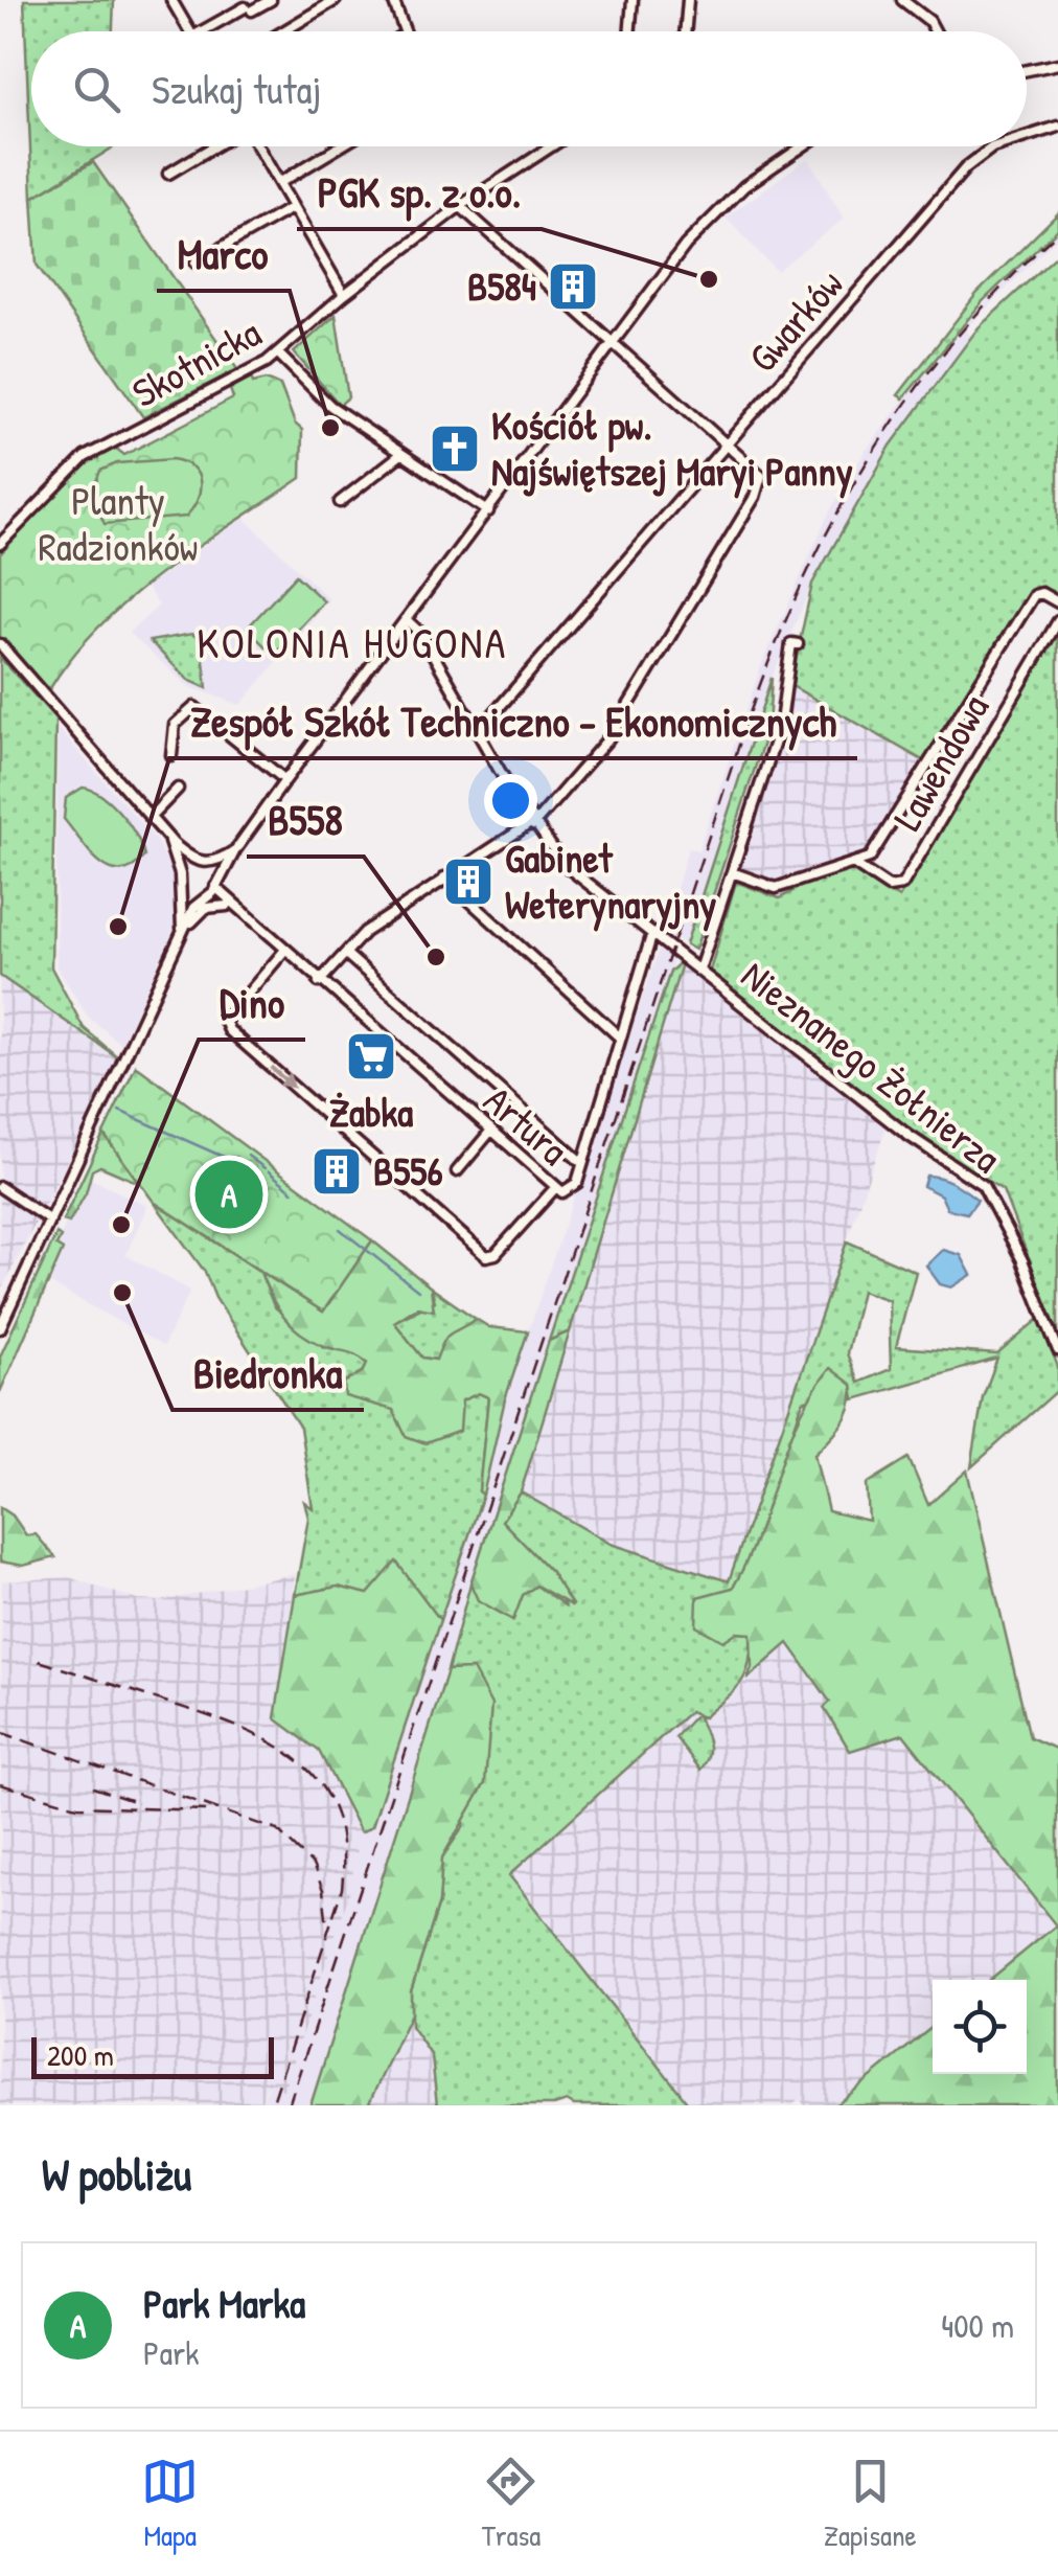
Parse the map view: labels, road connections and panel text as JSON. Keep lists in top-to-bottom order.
{
  "streets": {
    "street": [
      "Gwarków",
      "Skotnicka",
      "Lawendowa",
      "Nieznanego Żołnierza",
      "Artura"
    ]
  },
  "crossings": [
    ["Gwarków", "Nieznanego Żołnierza"],
    ["Nieznanego Żołnierza", "Artura"]
  ],
  "districts": ["KOLONIA HUGONA"],
  "parks": ["Planty Radzionków"],
  "places": {
    "other": [
      "PGK sp. z o.o.",
      "Marco",
      "Zespół Szkół Techniczno - Ekonomicznych",
      "B558",
      "Dino",
      "Biedronka"
    ],
    "building": ["B584", "Gabinet Weterynaryjny", "B556"],
    "church": ["Kościół pw. Najświętszej Maryi Panny"],
    "supermarket": ["Żabka"]
  },
  "scale_bar": "200 m",
  "page": {
    "search": "Szukaj tutaj",
    "pins": "A",
    "scale": "200 m",
    "heading": "W pobliżu",
    "list": [
      {
        "mark": "A",
        "name": "Park Marka",
        "note": "Park",
        "value": "400 m"
      }
    ],
    "nav": ["Mapa", "Trasa", "Zapisane"]
  }
}
